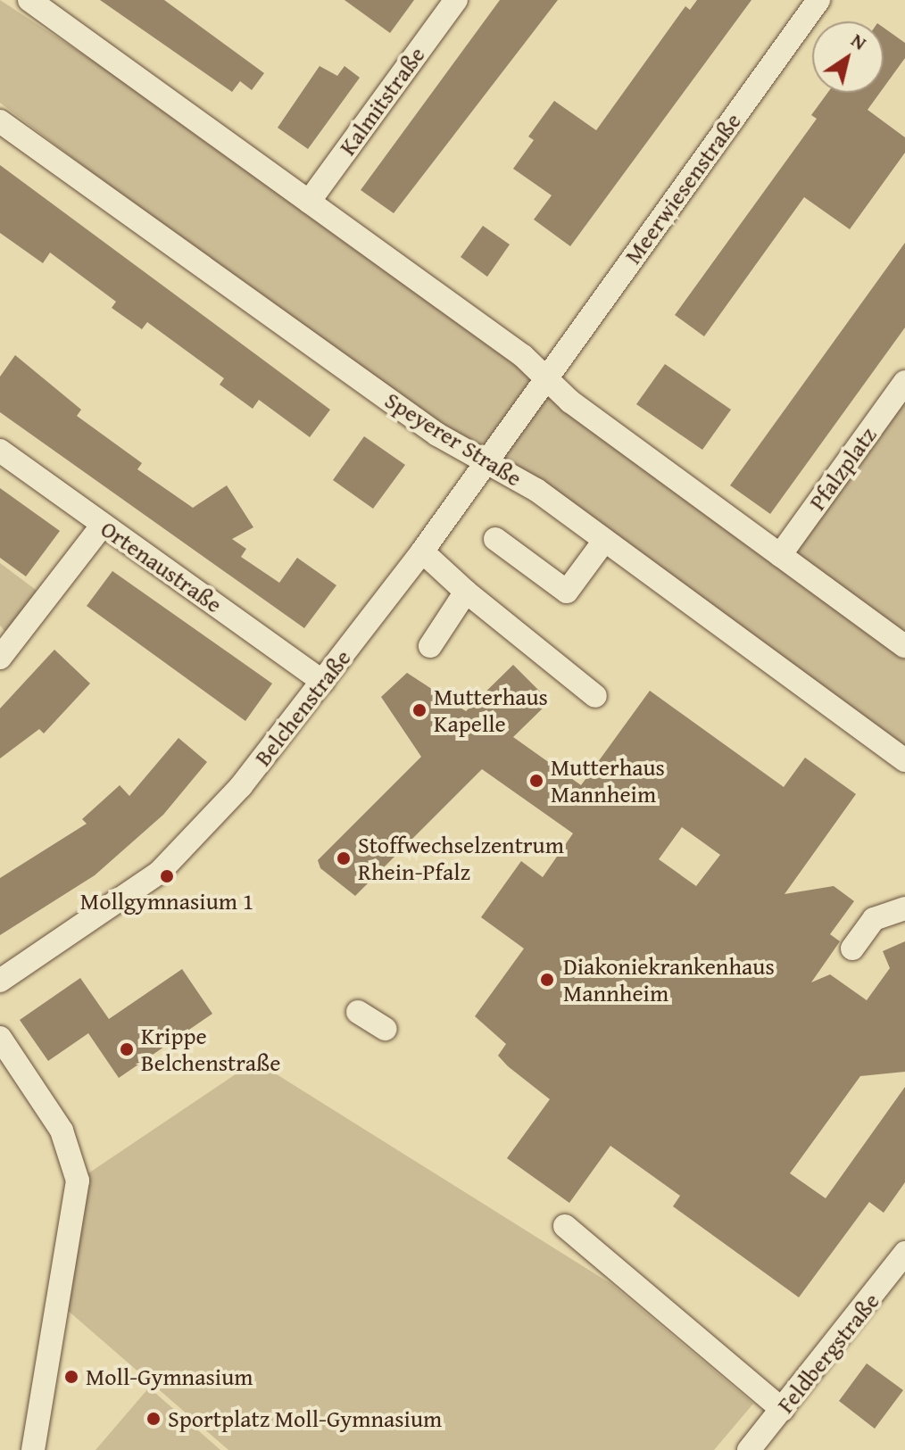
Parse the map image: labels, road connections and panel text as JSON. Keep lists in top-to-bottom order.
{
  "streets": {
    "street": [
      "Kalmitstraße",
      "Meerwiesenstraße",
      "Speyerer Straße",
      "Pfalzplatz",
      "Ortenaustraße",
      "Belchenstraße",
      "Feldbergstraße"
    ]
  },
  "crossings": [
    ["Meerwiesenstraße", "Belchenstraße"],
    ["Speyerer Straße", "Belchenstraße"],
    ["Ortenaustraße", "Belchenstraße"]
  ],
  "places": [
    "Mutterhaus Kapelle",
    "Mutterhaus Mannheim",
    "Stoffwechselzentrum Rhein-Pfalz",
    "Mollgymnasium 1",
    "Diakoniekrankenhaus Mannheim",
    "Krippe Belchenstraße",
    "Moll-Gymnasium",
    "Sportplatz Moll-Gymnasium"
  ],
  "north": "top right"
}
